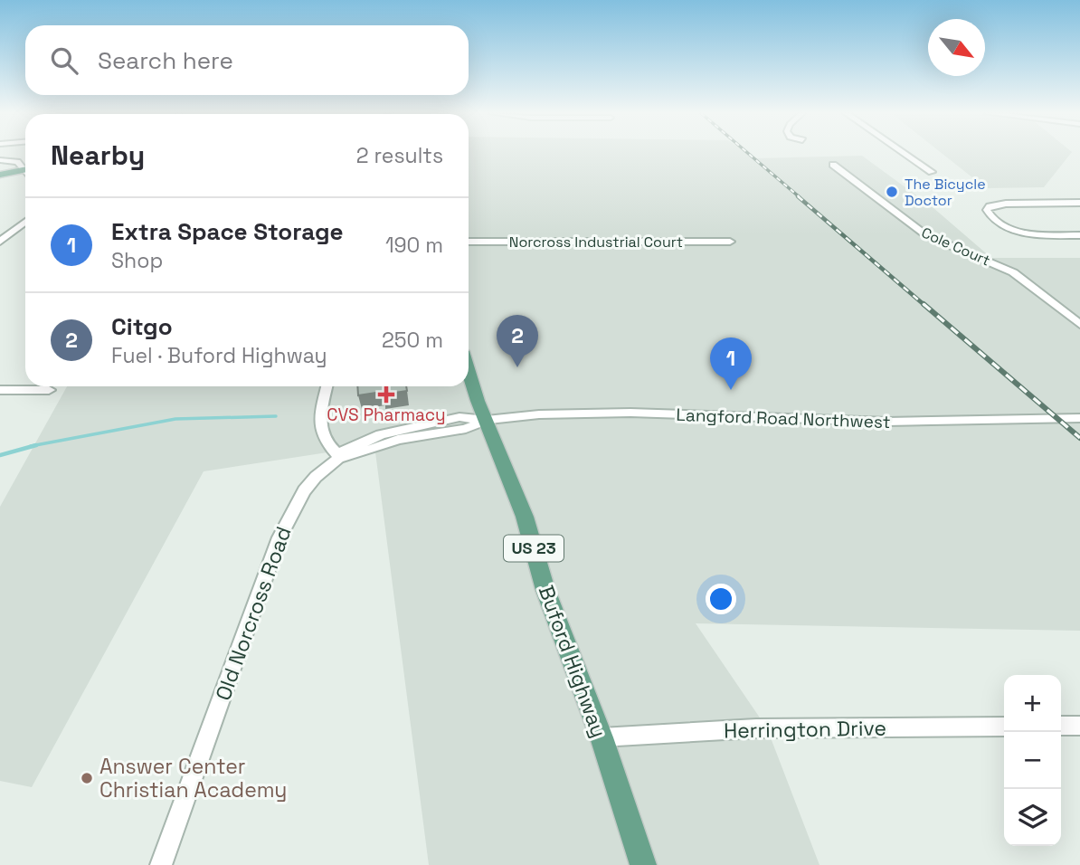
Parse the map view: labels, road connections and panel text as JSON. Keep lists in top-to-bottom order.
{
  "streets": {
    "main road": ["US 23", "Buford Highway"],
    "street": [
      "Norcross Industrial Court",
      "Cole Court",
      "Langford Road Northwest",
      "Old Norcross Road",
      "Herrington Drive"
    ]
  },
  "crossings": [
    ["Langford Road Northwest", "Old Norcross Road"],
    ["Langford Road Northwest", "Buford Highway"],
    ["Buford Highway", "Herrington Drive"]
  ],
  "places": {
    "other": ["The Bicycle Doctor", "Answer Center Christian Academy"],
    "health": ["CVS Pharmacy"]
  },
  "north": "bottom right",
  "page": {
    "search": "Search here",
    "heading": ["Nearby", "2 results"],
    "list": [
      {
        "mark": "1",
        "name": "Extra Space Storage",
        "note": "Shop",
        "value": "190 m"
      },
      {
        "mark": "2",
        "name": "Citgo",
        "note": "Fuel · Buford Highway",
        "value": "250 m"
      }
    ],
    "pins": ["2", "1"],
    "map_buttons": ["+", "−"]
  }
}
